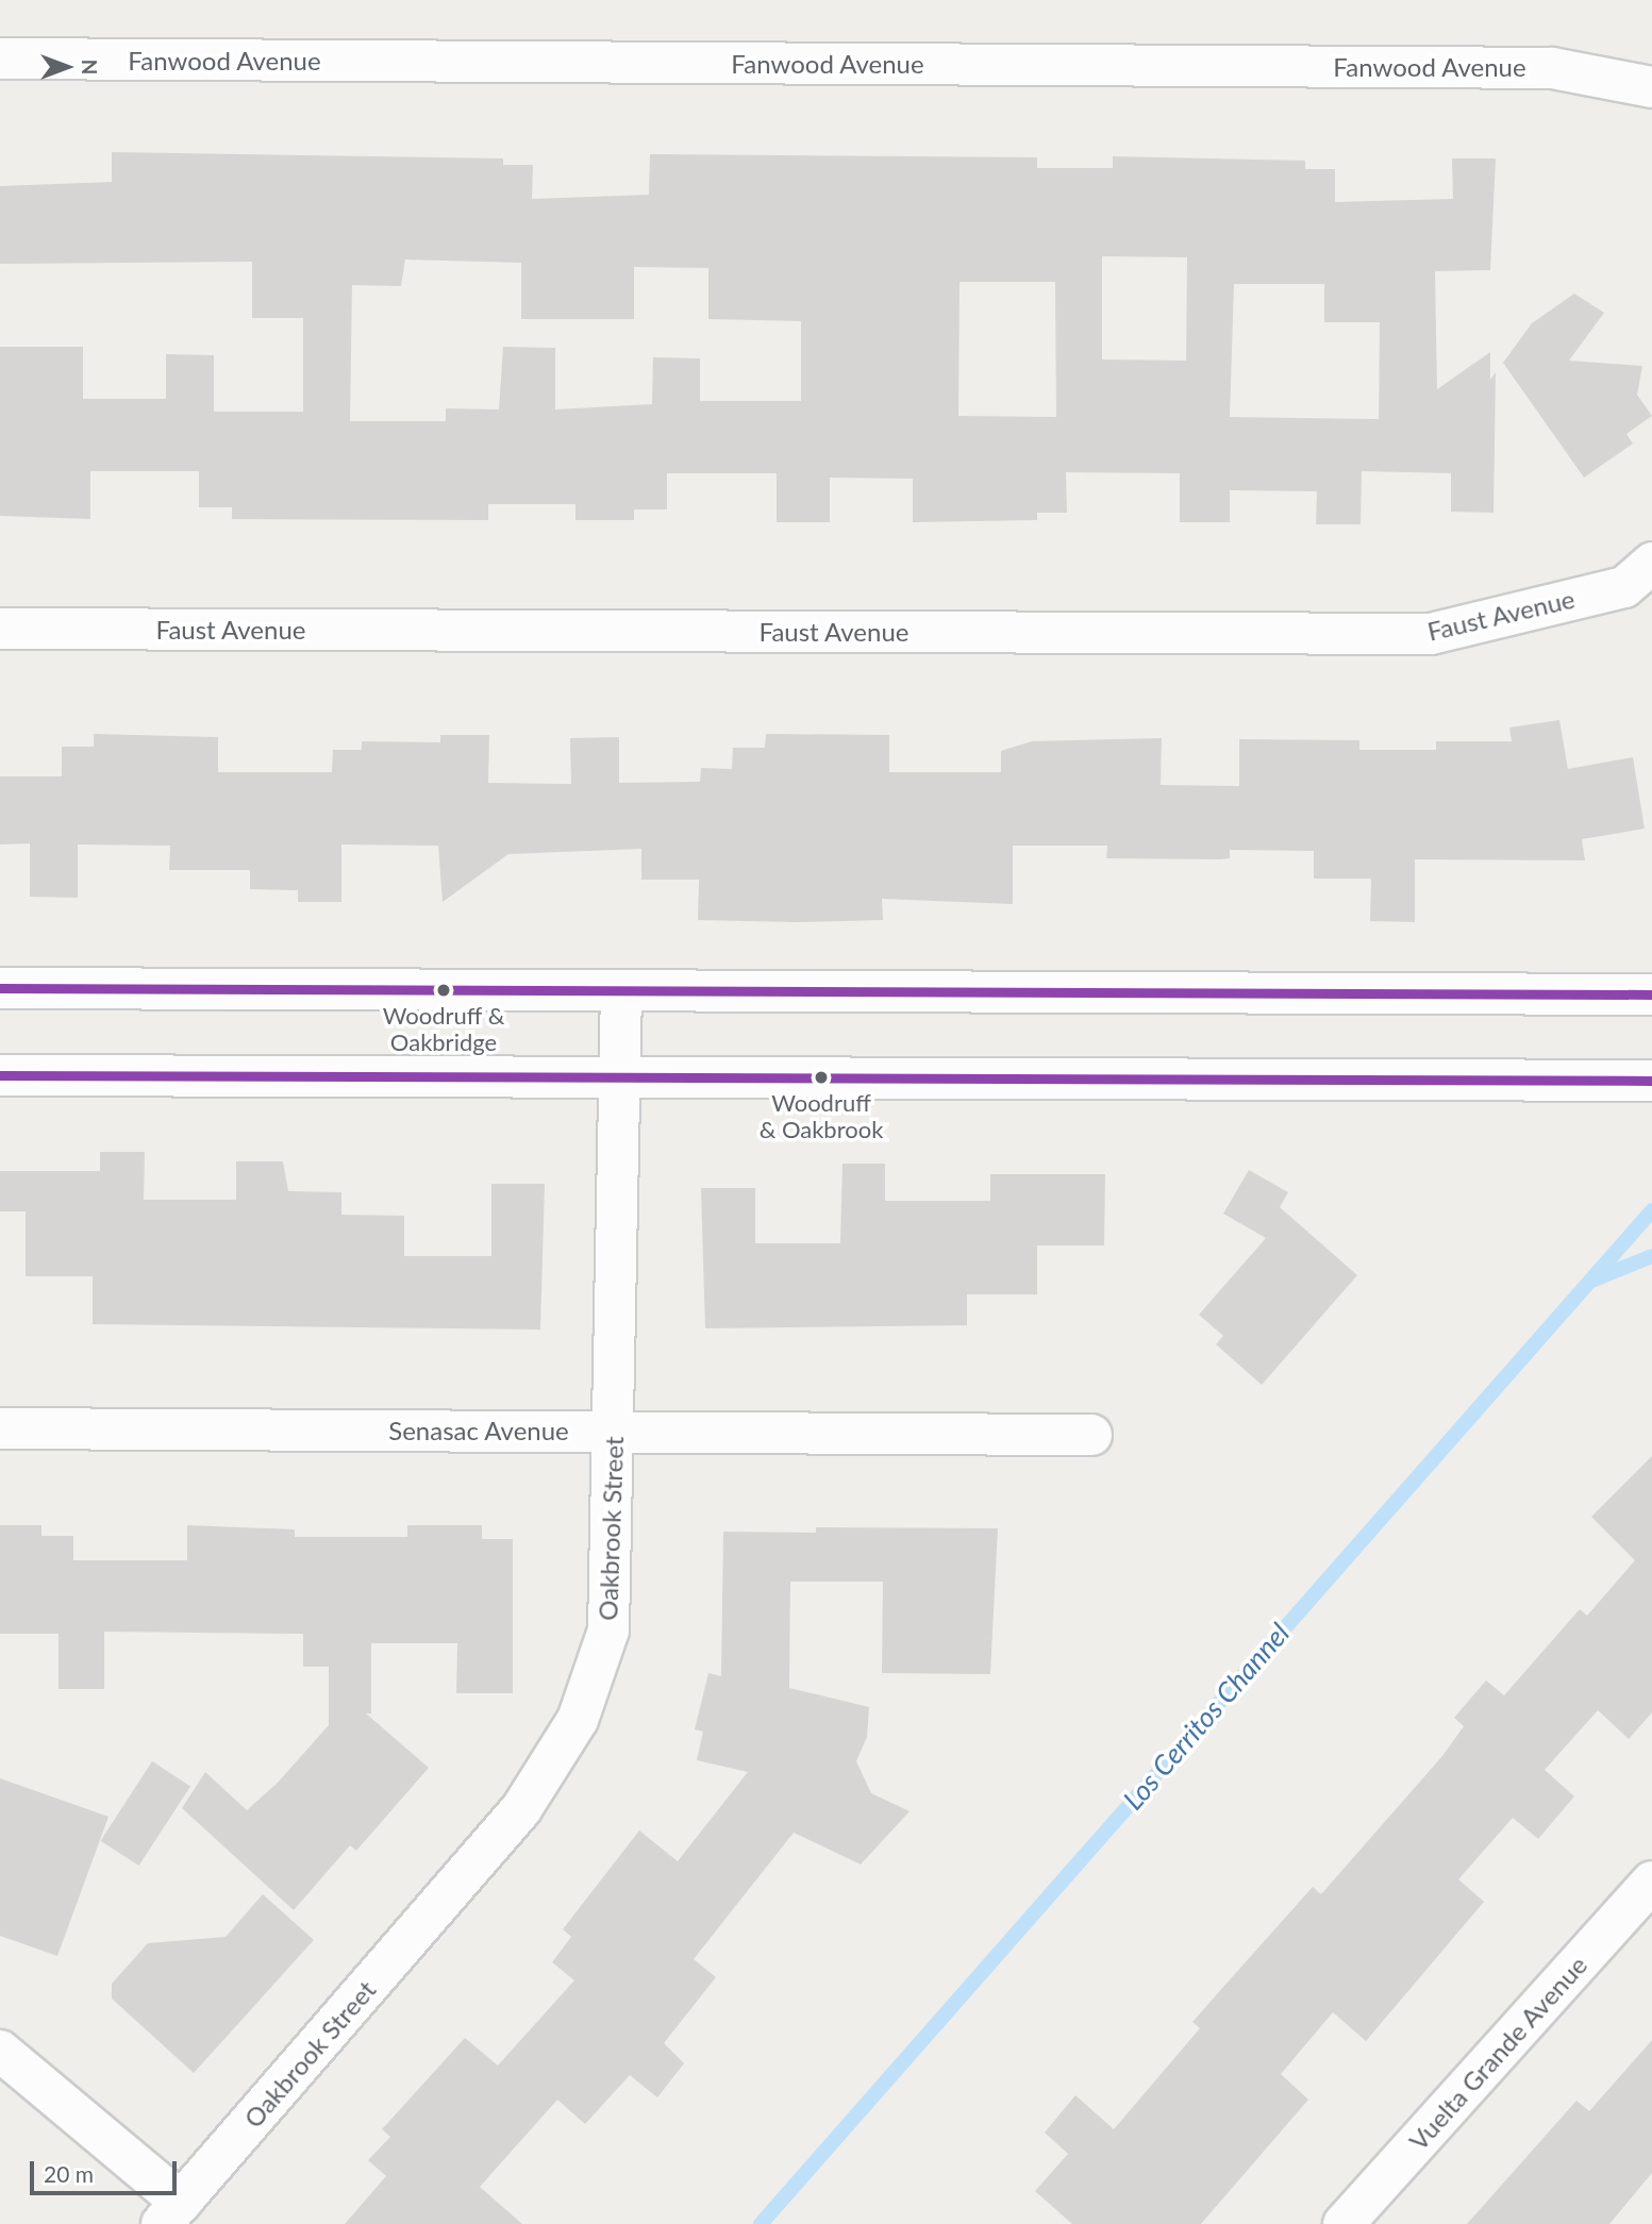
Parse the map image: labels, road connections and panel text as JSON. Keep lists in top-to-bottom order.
{
  "streets": {
    "street": [
      "Fanwood Avenue",
      "Faust Avenue",
      "Senasac Avenue",
      "Oakbrook Street",
      "Vuelta Grande Avenue"
    ]
  },
  "crossings": [
    ["Senasac Avenue", "Oakbrook Street"]
  ],
  "water": ["Los Cerritos Channel"],
  "places": ["Woodruff & Oakbridge", "Woodruff & Oakbrook"],
  "scale_bar": "20 m",
  "north": "right"
}
